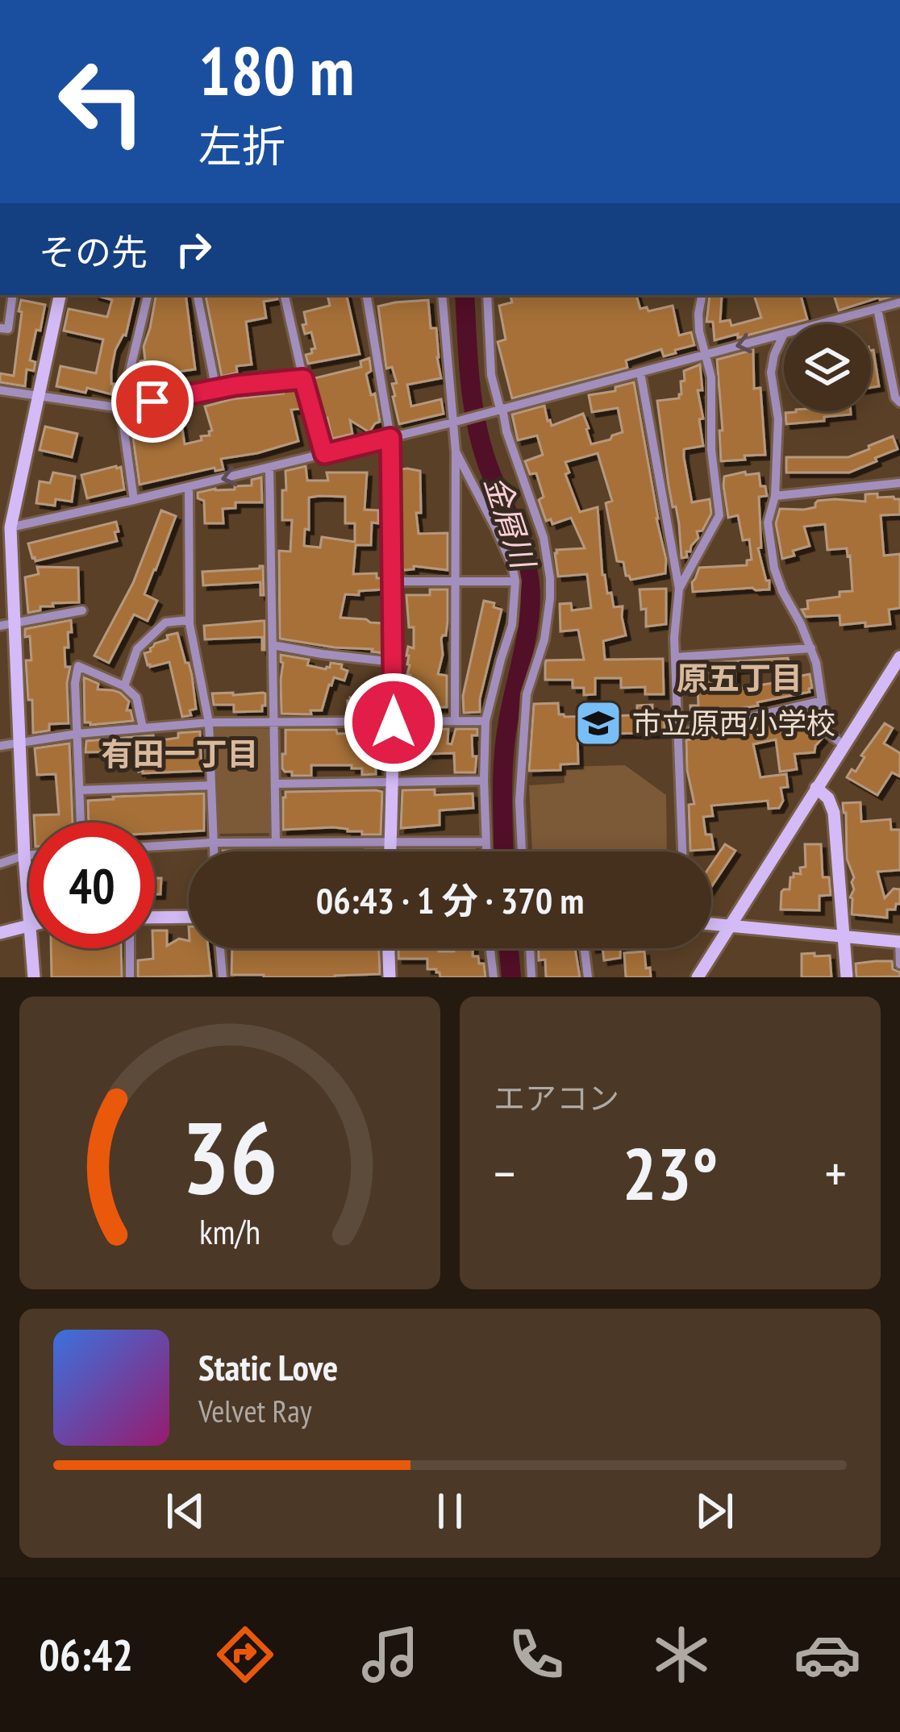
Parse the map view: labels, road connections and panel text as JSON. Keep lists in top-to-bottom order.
{
  "districts": ["原五丁目", "有田一丁目"],
  "water": ["金屑川"],
  "places": {
    "school or university": ["市立原西小学校"]
  },
  "page": {
    "turn": ["180 m", "左折"],
    "then": "その先",
    "limit": "40",
    "trip": "06:43 · 1 分 · 370 m",
    "tile": "エアコン",
    "heat": ["−", "23°", "+"],
    "song": ["Static Love", "Velvet Ray"],
    "tabs": "06:42",
    "gauge": ["36", "km/h"]
  }
}
